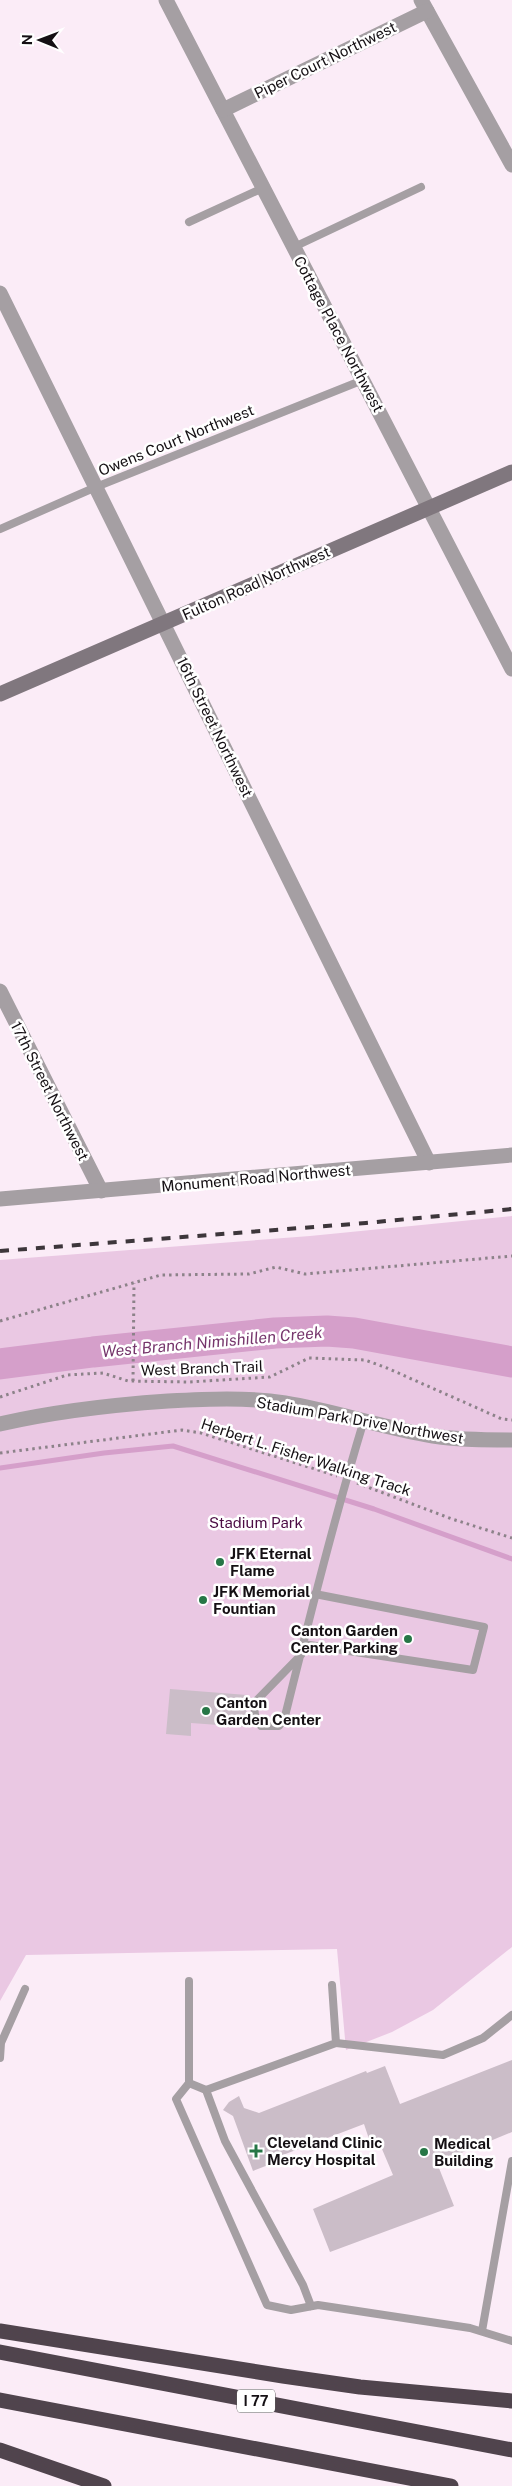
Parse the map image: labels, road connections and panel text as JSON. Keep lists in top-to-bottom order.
{
  "streets": {
    "highway": ["I 77"],
    "main road": ["Fulton Road Northwest"],
    "street": [
      "Piper Court Northwest",
      "Cottage Place Northwest",
      "16th Street Northwest",
      "17th Street Northwest",
      "Monument Road Northwest",
      "Stadium Park Drive Northwest"
    ],
    "lane": ["Owens Court Northwest"],
    "path": ["West Branch Trail", "Herbert L. Fisher Walking Track"]
  },
  "crossings": [
    ["Piper Court Northwest", "Cottage Place Northwest"],
    ["Cottage Place Northwest", "Owens Court Northwest"],
    ["Cottage Place Northwest", "Fulton Road Northwest"],
    ["Owens Court Northwest", "16th Street Northwest"],
    ["Fulton Road Northwest", "16th Street Northwest"],
    ["16th Street Northwest", "Monument Road Northwest"],
    ["17th Street Northwest", "Monument Road Northwest"]
  ],
  "water": ["West Branch Nimishillen Creek"],
  "parks": ["Stadium Park"],
  "places": {
    "other": [
      "JFK Eternal Flame",
      "JFK Memorial Fountian",
      "Canton Garden Center Parking",
      "Canton Garden Center",
      "Medical Building"
    ],
    "health": ["Cleveland Clinic Mercy Hospital"]
  },
  "north": "left"
}
